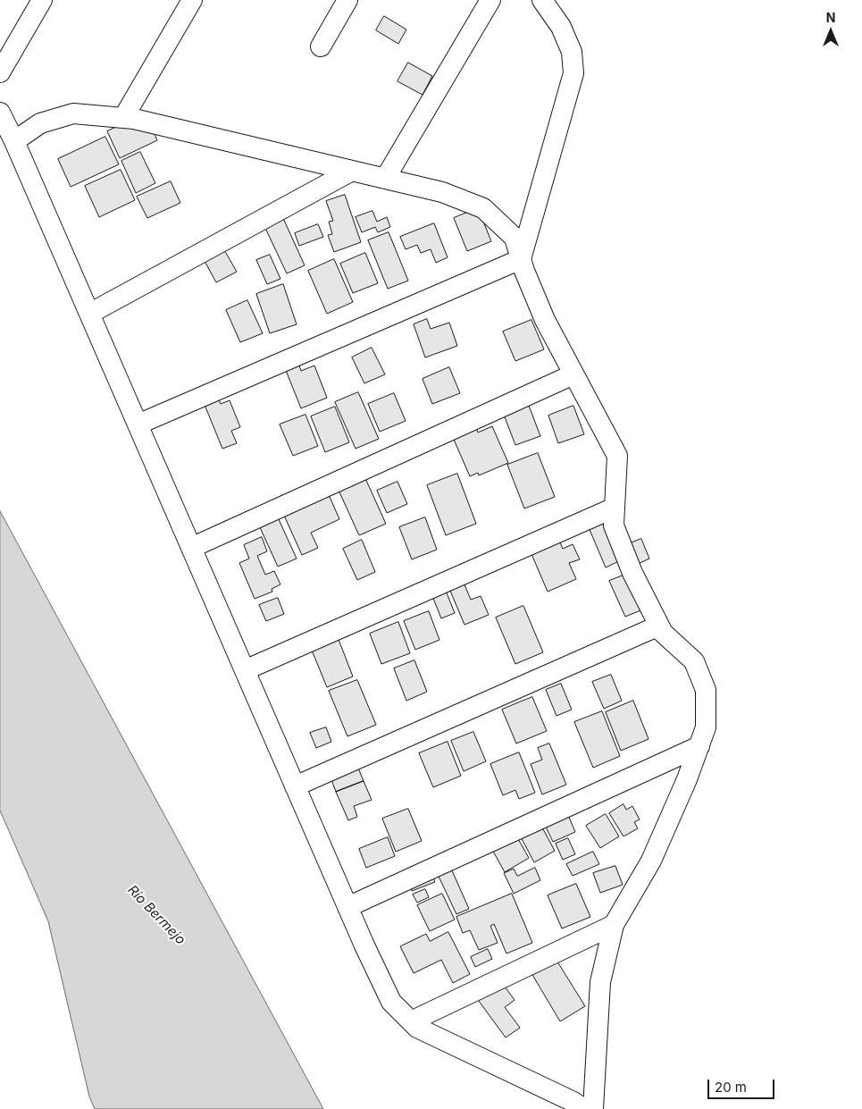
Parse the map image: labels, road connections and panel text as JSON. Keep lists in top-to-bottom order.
{
  "water": ["Río Bermejo"],
  "scale_bar": "20 m",
  "north": "top"
}
